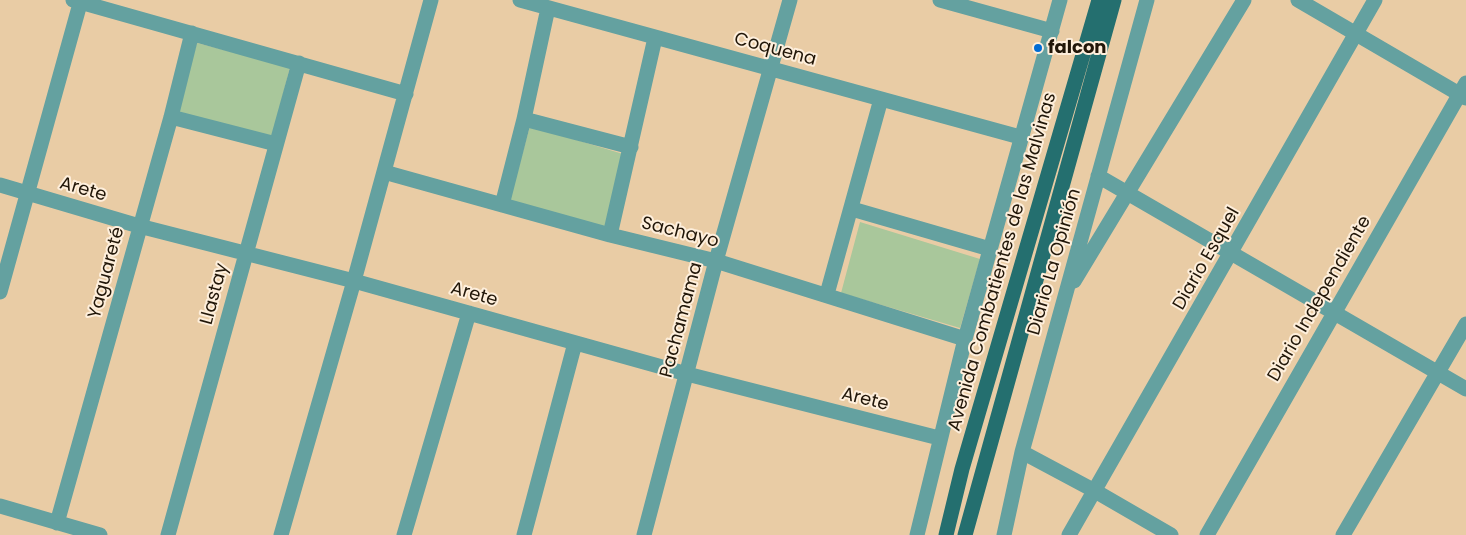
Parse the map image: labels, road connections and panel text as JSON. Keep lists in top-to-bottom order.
{
  "streets": {
    "main road": ["Avenida Combatientes de las Malvinas"],
    "street": [
      "Coquena",
      "Arete",
      "Sachayo",
      "Diario Esquel",
      "Diario La Opinión",
      "Yaguareté",
      "Llastay",
      "Diario Independiente",
      "Pachamama"
    ]
  },
  "crossings": [
    ["Coquena", "Pachamama"],
    ["Arete", "Yaguareté"],
    ["Arete", "Llastay"],
    ["Arete", "Pachamama"],
    ["Sachayo", "Pachamama"]
  ],
  "places": ["falcon"]
}
